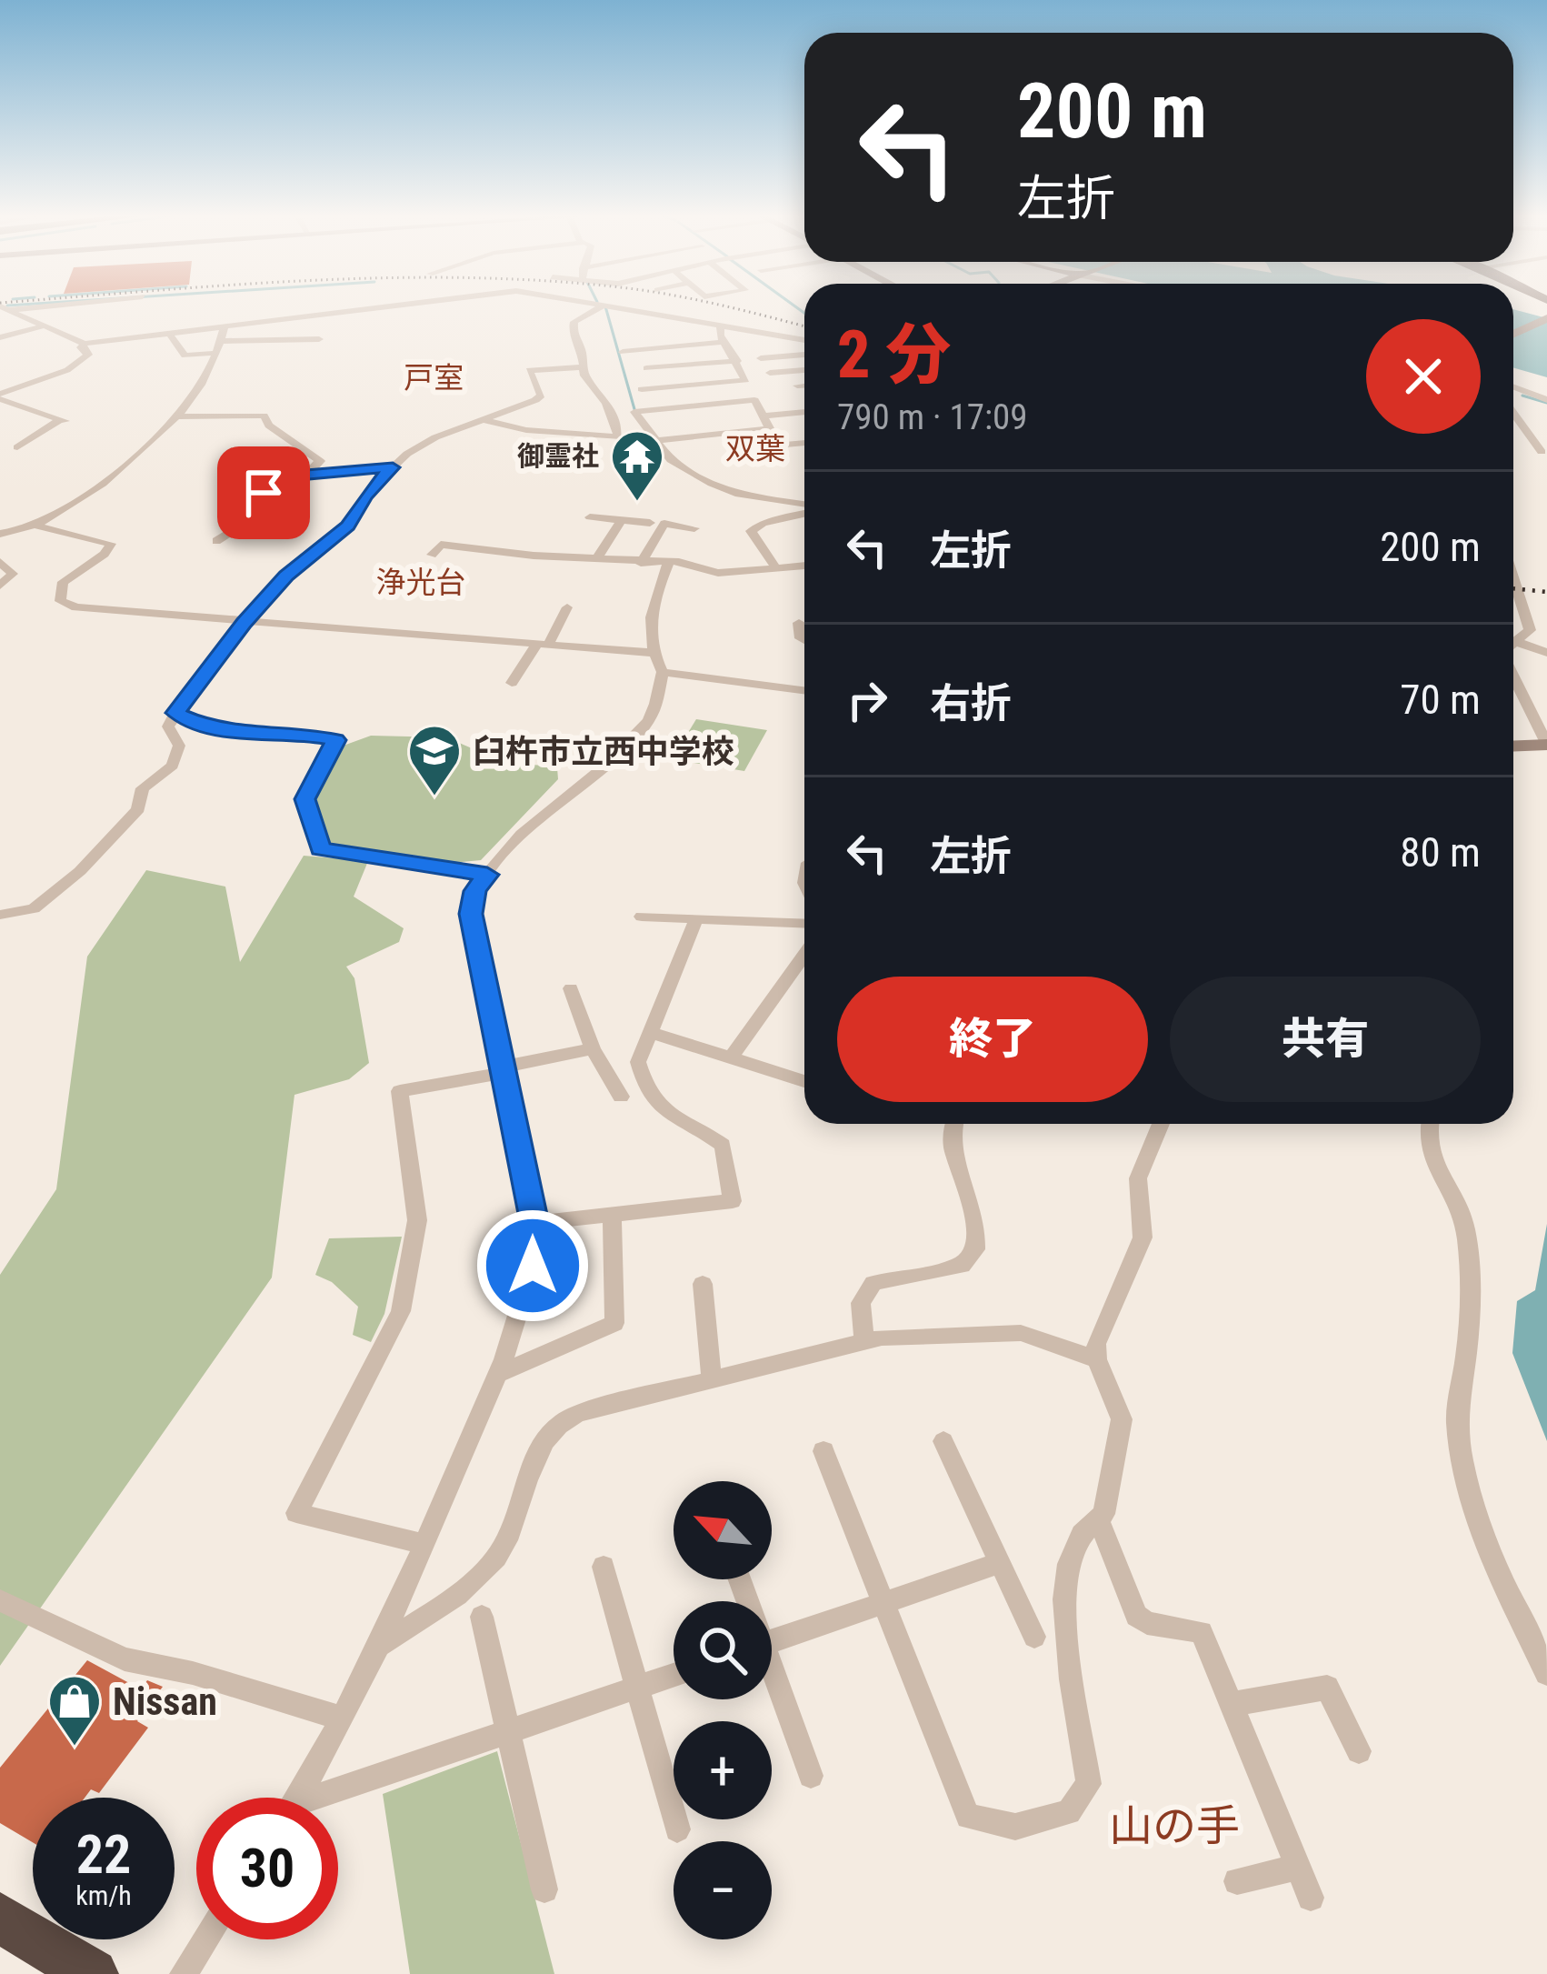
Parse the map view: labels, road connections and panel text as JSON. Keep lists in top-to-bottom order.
{
  "districts": [
    "戸室",
    "双葉",
    "浄光台",
    "山の手"
  ],
  "places": {
    "temple": ["御霊社"],
    "school or university": ["臼杵市立西中学校"],
    "shop": ["Nissan"]
  },
  "north": "top left",
  "page": {
    "turn": ["200 m", "左折"],
    "heading": ["2 分", "790 m · 17:09"],
    "list": [
      {
        "name": "左折",
        "value": "200 m"
      },
      {
        "name": "右折",
        "value": "70 m"
      },
      {
        "name": "左折",
        "value": "80 m"
      }
    ],
    "buttons": ["終了", "共有"],
    "map_buttons": ["+", "−"],
    "speed": "22 km/h",
    "limit": "30"
  }
}
